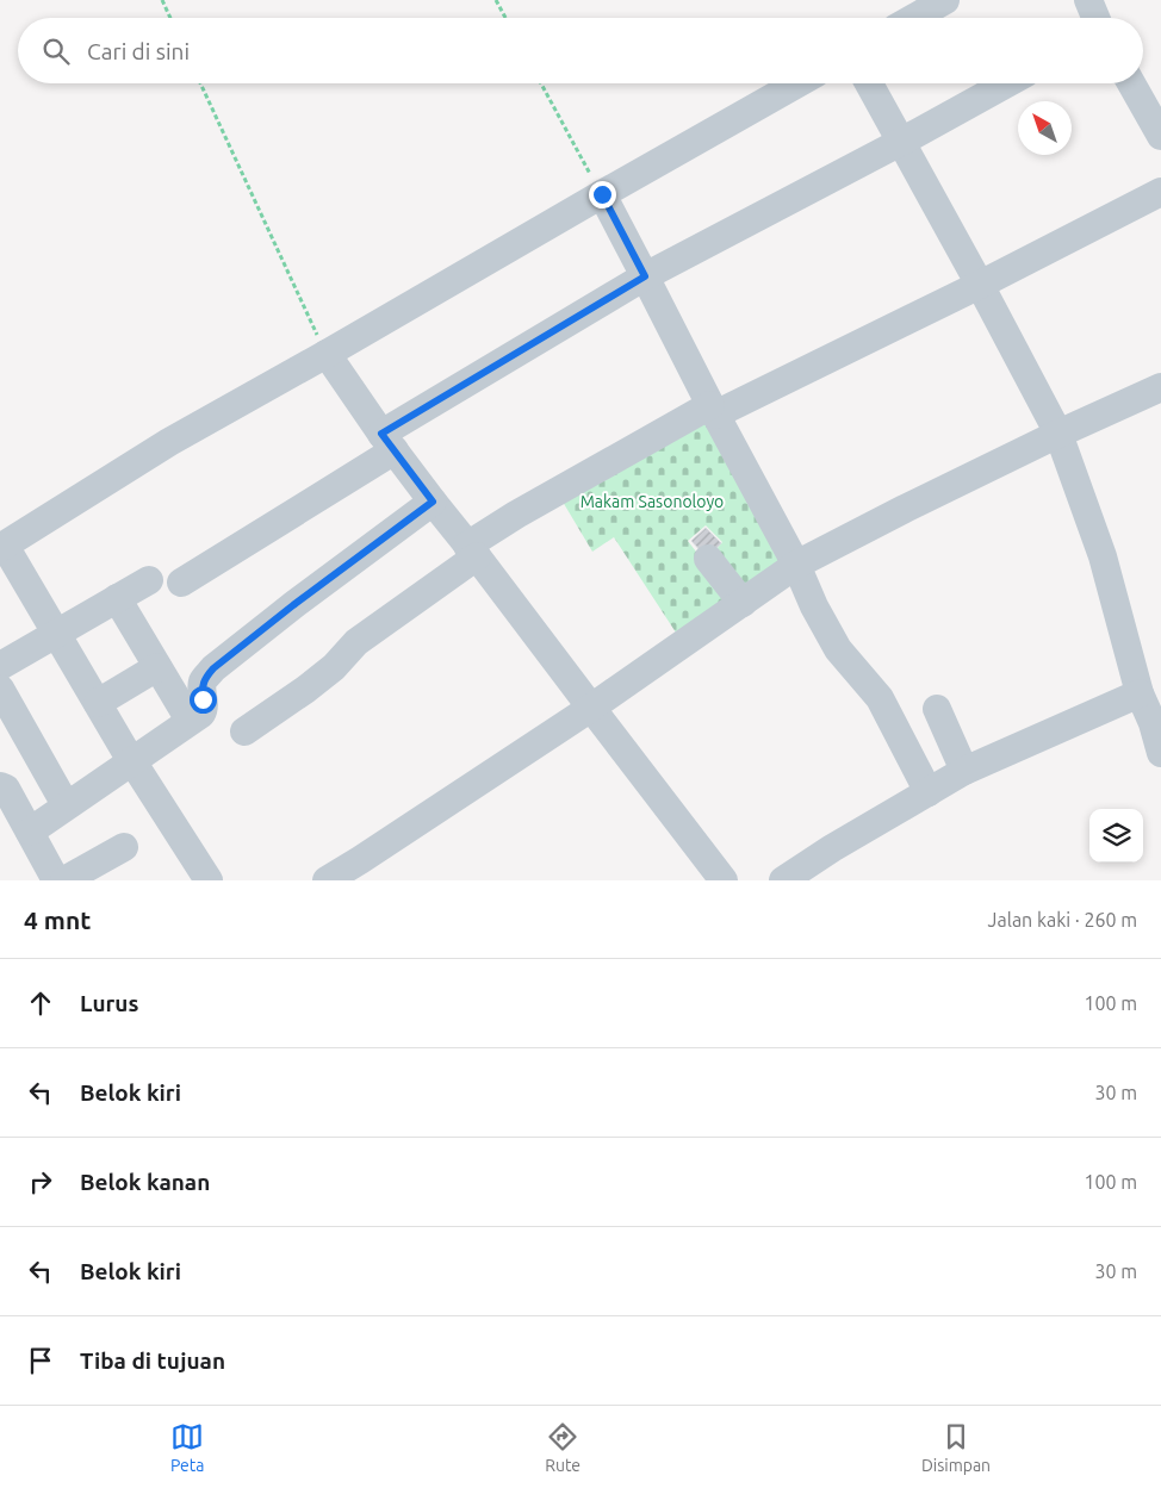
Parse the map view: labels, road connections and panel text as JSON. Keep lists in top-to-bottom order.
{
  "parks": ["Makam Sasonoloyo"],
  "north": "top left",
  "page": {
    "search": "Cari di sini",
    "heading": ["4 mnt", "Jalan kaki · 260 m"],
    "list": [
      ["Lurus", "100 m"],
      ["Belok kiri", "30 m"],
      ["Belok kanan", "100 m"],
      ["Belok kiri", "30 m"],
      "Tiba di tujuan"
    ],
    "nav": ["Peta", "Rute", "Disimpan"]
  }
}
